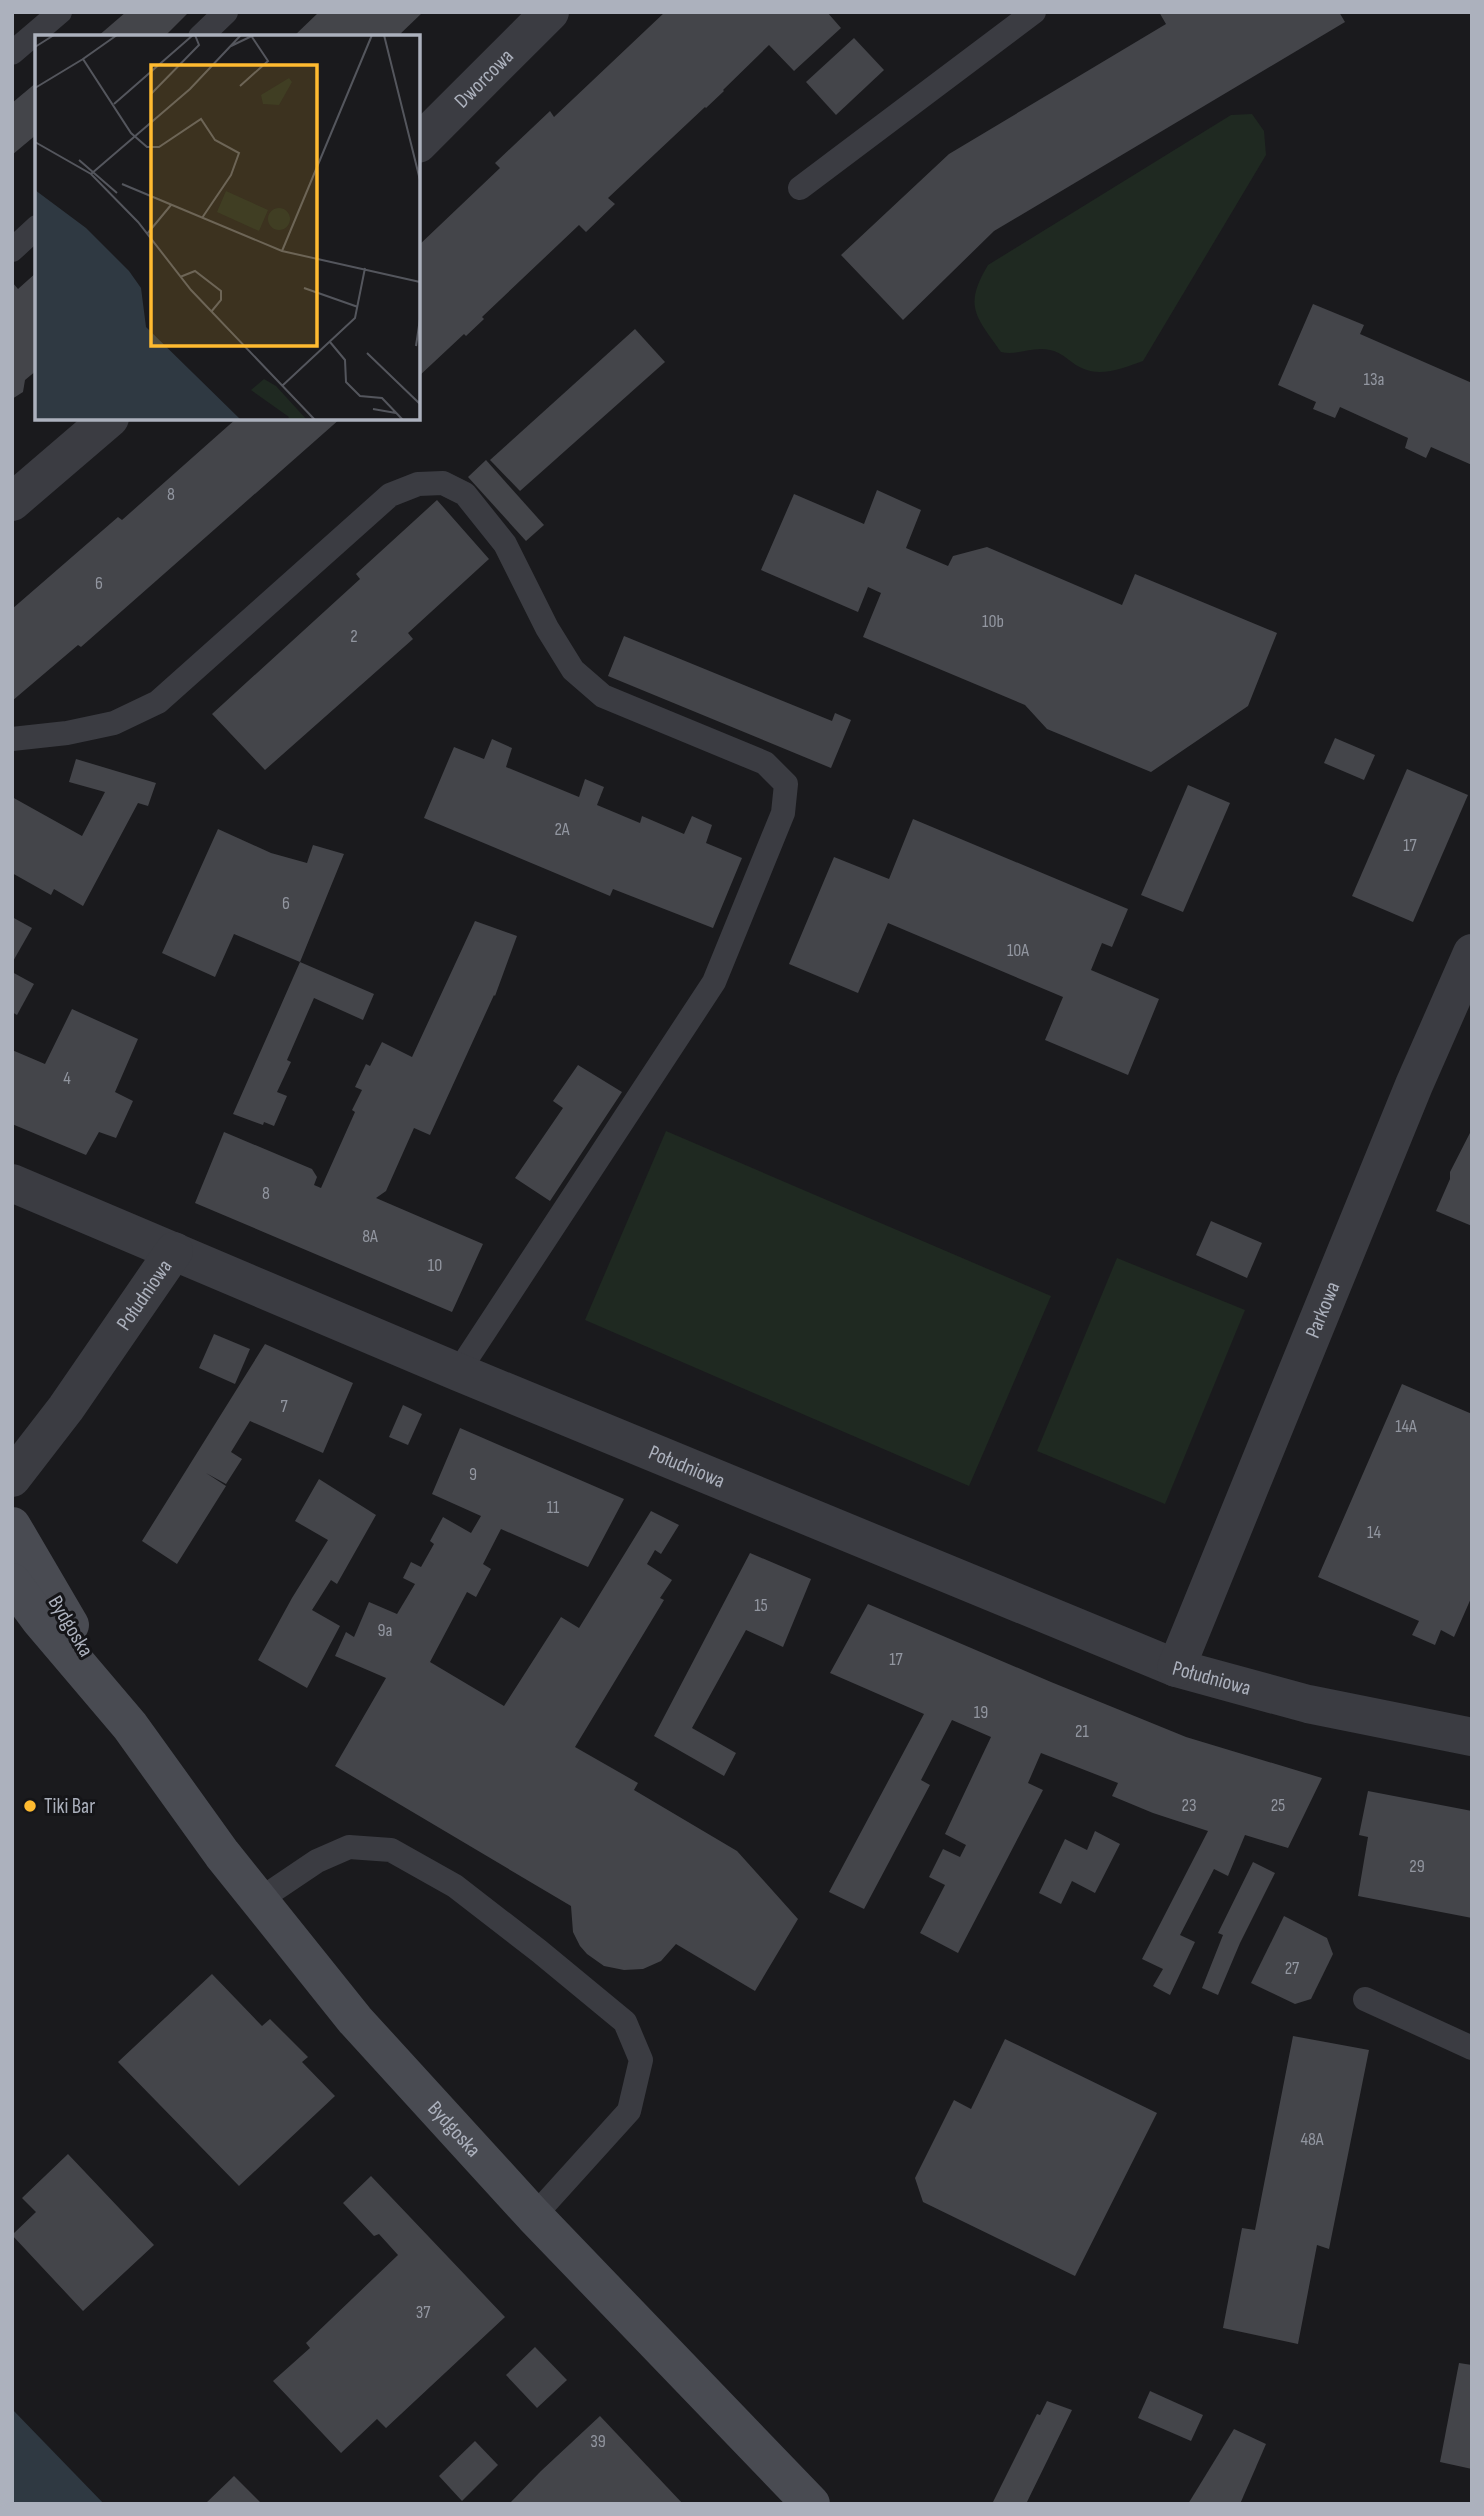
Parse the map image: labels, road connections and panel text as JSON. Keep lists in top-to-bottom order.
{
  "streets": {
    "street": [
      "Dworcowa",
      "Południowa",
      "Parkowa",
      "Bydgoska"
    ]
  },
  "crossings": [
    ["Południowa", "Parkowa"]
  ],
  "places": ["Tiki Bar"],
  "house_numbers": [
    "13a",
    "8",
    "6",
    "10b",
    "2",
    "2A",
    "17",
    "6",
    "10A",
    "4",
    "8",
    "8A",
    "10",
    "7",
    "14A",
    "9",
    "11",
    "14",
    "15",
    "9a",
    "17",
    "19",
    "21",
    "23",
    "25",
    "29",
    "27",
    "48A",
    "37",
    "39"
  ]
}
